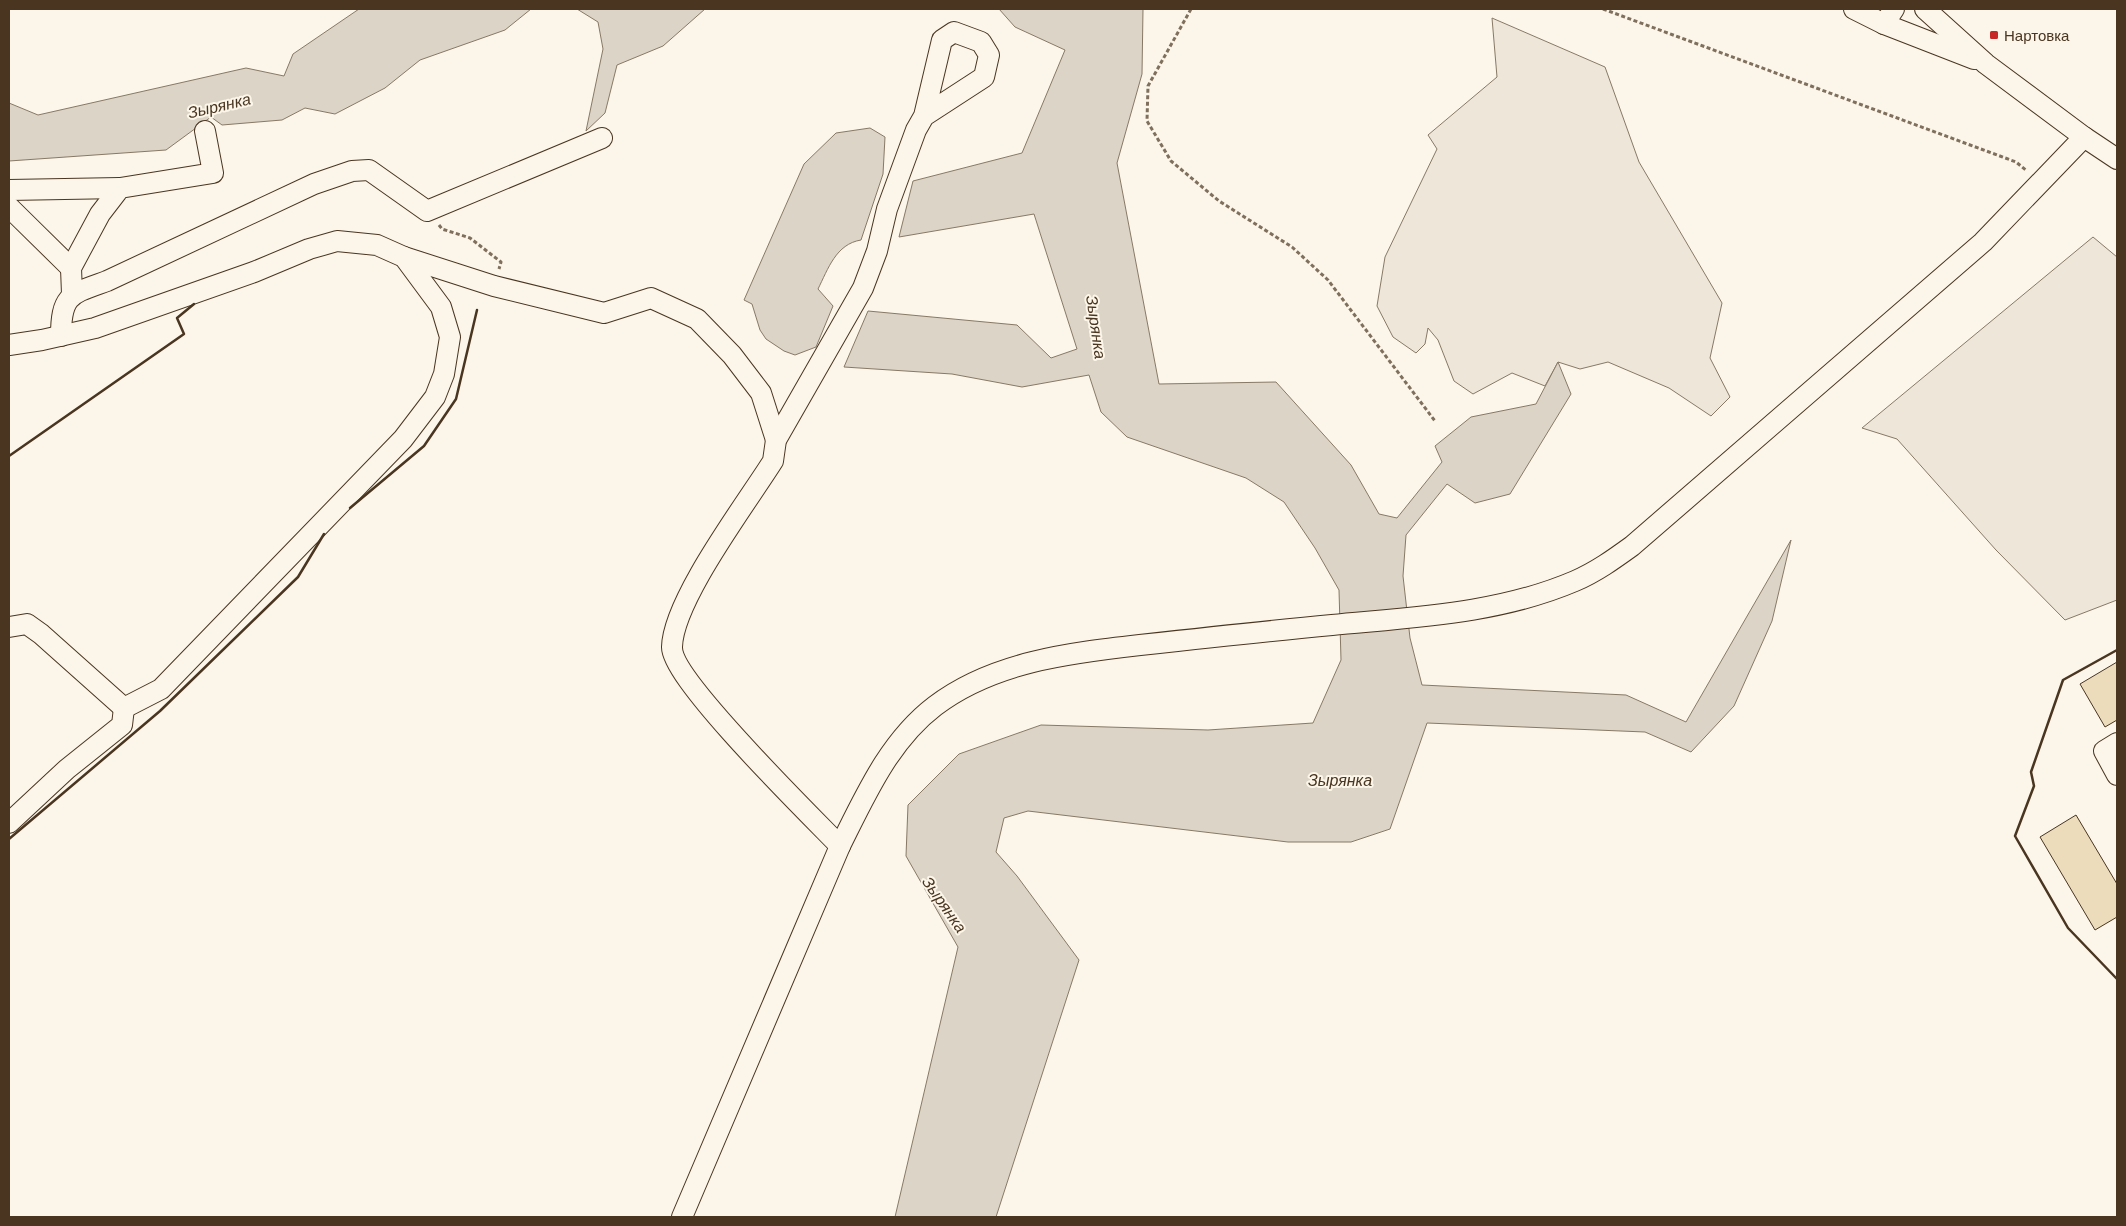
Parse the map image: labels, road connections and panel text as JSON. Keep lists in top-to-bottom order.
{
  "water": ["Зырянка"],
  "places": {
    "transit": ["Нартовка"]
  }
}
